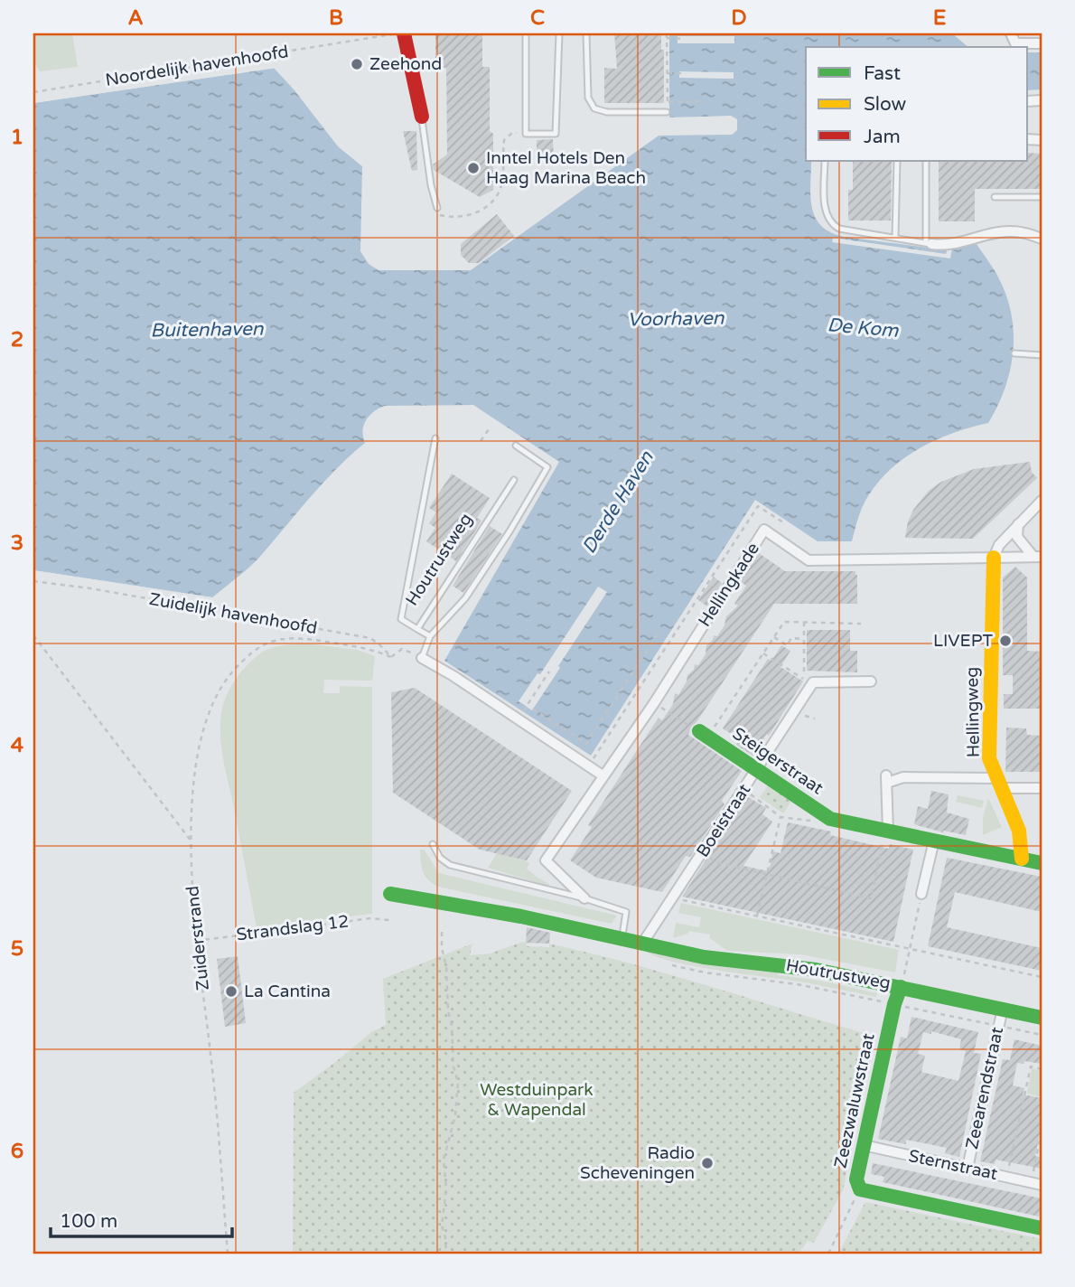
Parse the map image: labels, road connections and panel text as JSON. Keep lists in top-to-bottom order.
{
  "streets": {
    "street": [
      "Houtrustweg",
      "Hellingkade",
      "Hellingweg",
      "Steigerstraat",
      "Boeistraat",
      "Zeearendstraat",
      "Zeezwaluwstraat",
      "Sternstraat"
    ],
    "path": [
      "Noordelijk havenhoofd",
      "Zuidelijk havenhoofd",
      "Strandslag 12",
      "Zuiderstrand"
    ]
  },
  "crossings": [
    ["Houtrustweg", "Boeistraat"],
    ["Houtrustweg", "Zeearendstraat"],
    ["Houtrustweg", "Zeezwaluwstraat"],
    ["Hellingkade", "Hellingweg"],
    ["Zuidelijk havenhoofd", "Zuiderstrand"],
    ["Hellingweg", "Steigerstraat"],
    ["Steigerstraat", "Boeistraat"],
    ["Strandslag 12", "Zuiderstrand"],
    ["Zeearendstraat", "Sternstraat"],
    ["Zeezwaluwstraat", "Sternstraat"]
  ],
  "water": [
    "Voorhaven",
    "De Kom",
    "Buitenhaven",
    "Derde Haven"
  ],
  "parks": ["Westduinpark & Wapendal"],
  "places": [
    "Zeehond",
    "Inntel Hotels Den Haag Marina Beach",
    "LIVEPT",
    "La Cantina",
    "Radio Scheveningen"
  ],
  "legend": ["Fast", "Slow", "Jam"],
  "scale_bar": "100 m",
  "grid": {
    "columns": [
      "A",
      "B",
      "C",
      "D",
      "E"
    ],
    "rows": [
      "1",
      "2",
      "3",
      "4",
      "5",
      "6"
    ]
  }
}
